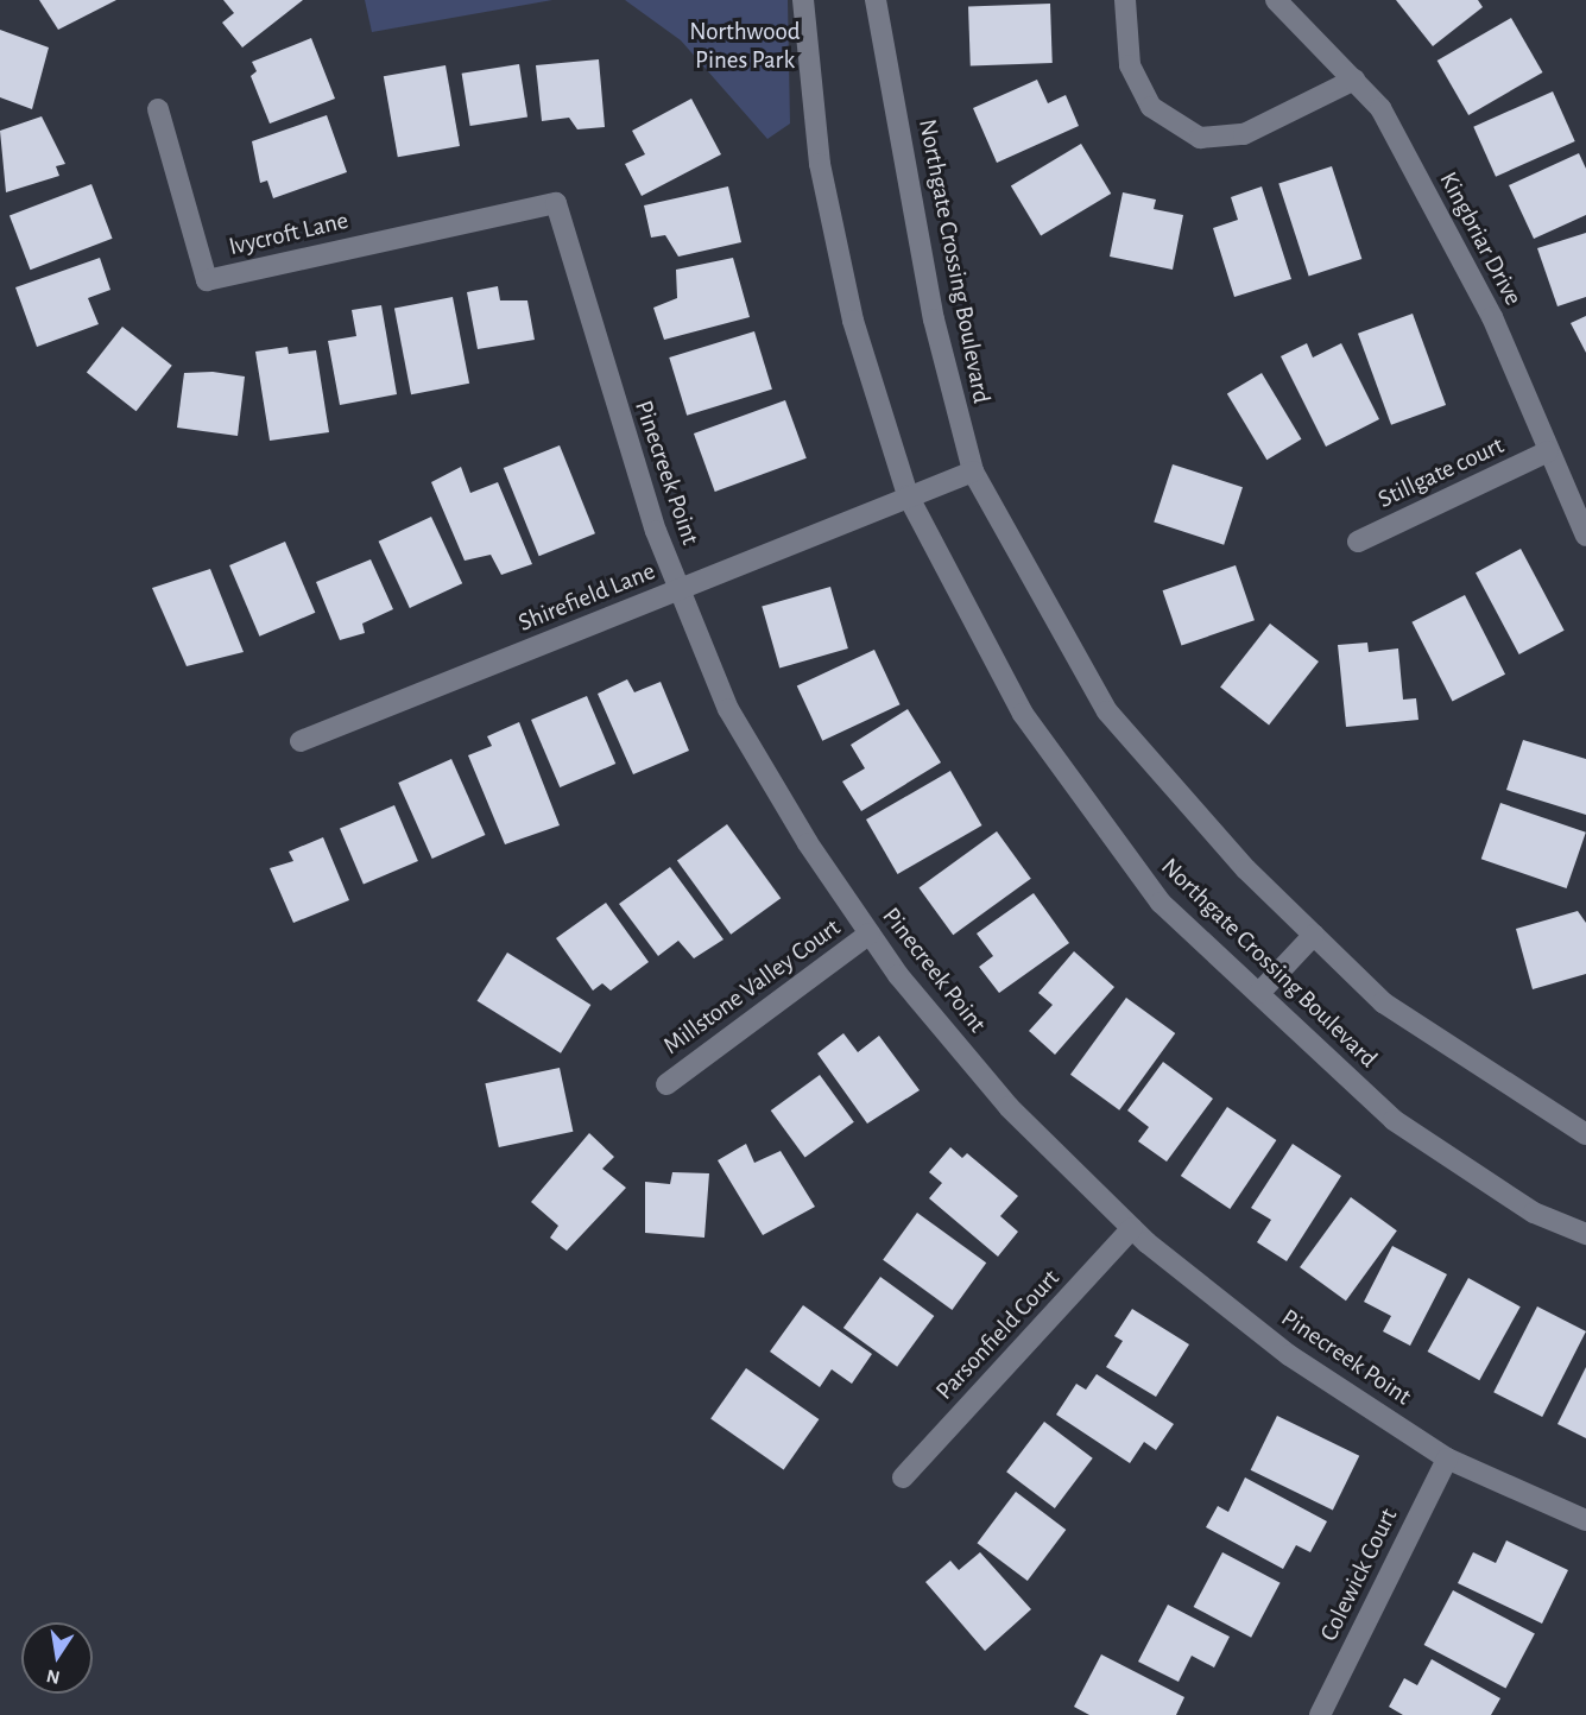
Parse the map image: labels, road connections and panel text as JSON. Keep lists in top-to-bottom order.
{
  "streets": {
    "street": [
      "Ivycroft Lane",
      "Kingbriar Drive",
      "Northgate Crossing Boulevard",
      "Pinecreek Point",
      "Stillgate court",
      "Shirefield Lane",
      "Millstone Valley Court",
      "Parsonfield Court",
      "Colewick Court"
    ]
  },
  "crossings": [
    ["Ivycroft Lane", "Pinecreek Point"],
    ["Kingbriar Drive", "Stillgate court"],
    ["Northgate Crossing Boulevard", "Shirefield Lane"],
    ["Pinecreek Point", "Shirefield Lane"],
    ["Pinecreek Point", "Millstone Valley Court"],
    ["Pinecreek Point", "Parsonfield Court"],
    ["Pinecreek Point", "Colewick Court"]
  ],
  "parks": ["Northwood Pines Park"],
  "north": "bottom"
}
